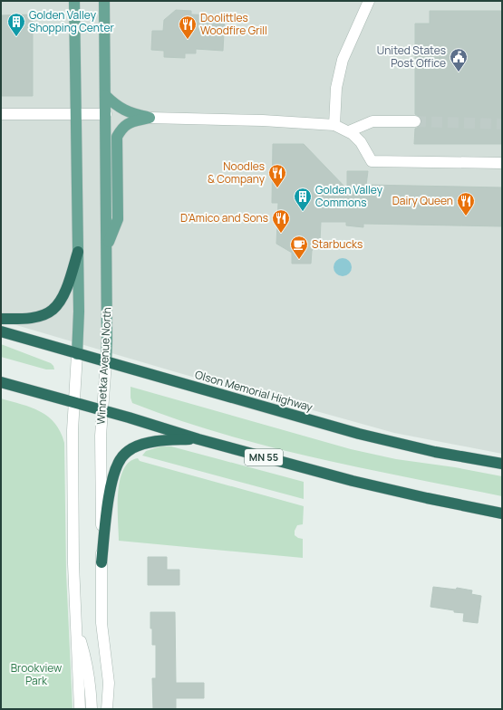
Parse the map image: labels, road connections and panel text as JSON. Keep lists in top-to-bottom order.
{
  "streets": {
    "highway": ["Olson Memorial Highway", "MN 55"],
    "main road": ["Winnetka Avenue North"]
  },
  "crossings": [
    ["Winnetka Avenue North", "Olson Memorial Highway"],
    ["Winnetka Avenue North", "MN 55"]
  ],
  "parks": ["Brookview Park"],
  "places": {
    "building": ["Golden Valley Shopping Center", "Golden Valley Commons"],
    "restaurant": [
      "Doolittles Woodfire Grill",
      "Noodles & Company",
      "Dairy Queen",
      "D'Amico and Sons"
    ],
    "public building": ["United States Post Office"],
    "cafe": ["Starbucks"]
  }
}
